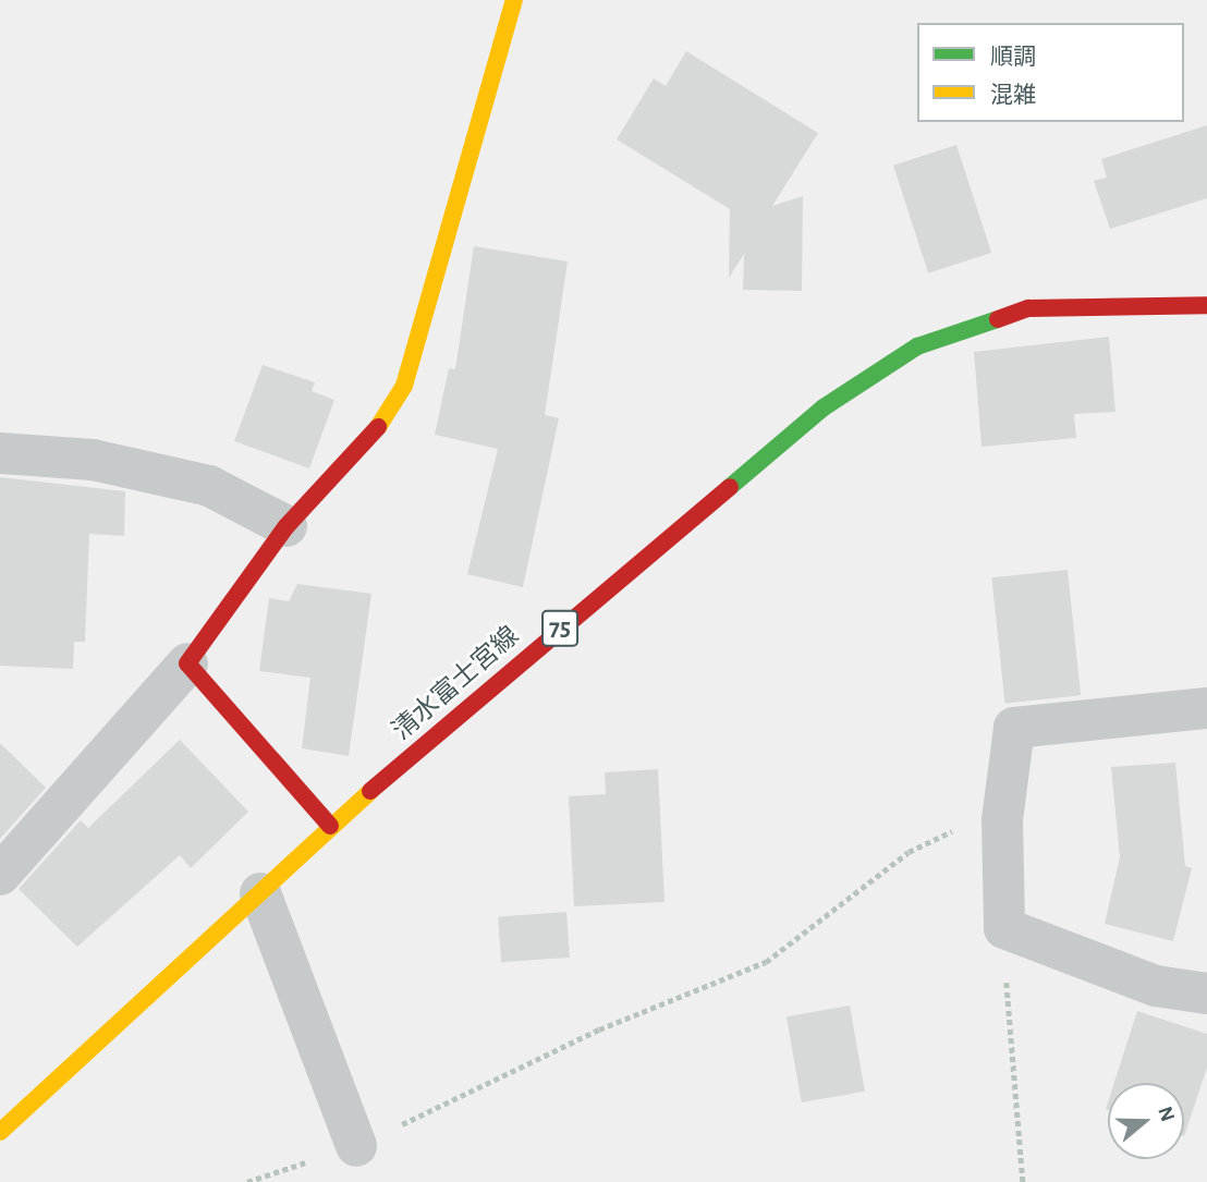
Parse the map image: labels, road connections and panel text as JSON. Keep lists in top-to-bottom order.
{
  "streets": {
    "main road": ["75", "清水富士宮線"]
  },
  "legend": ["順調", "混雑"],
  "north": "right"
}
